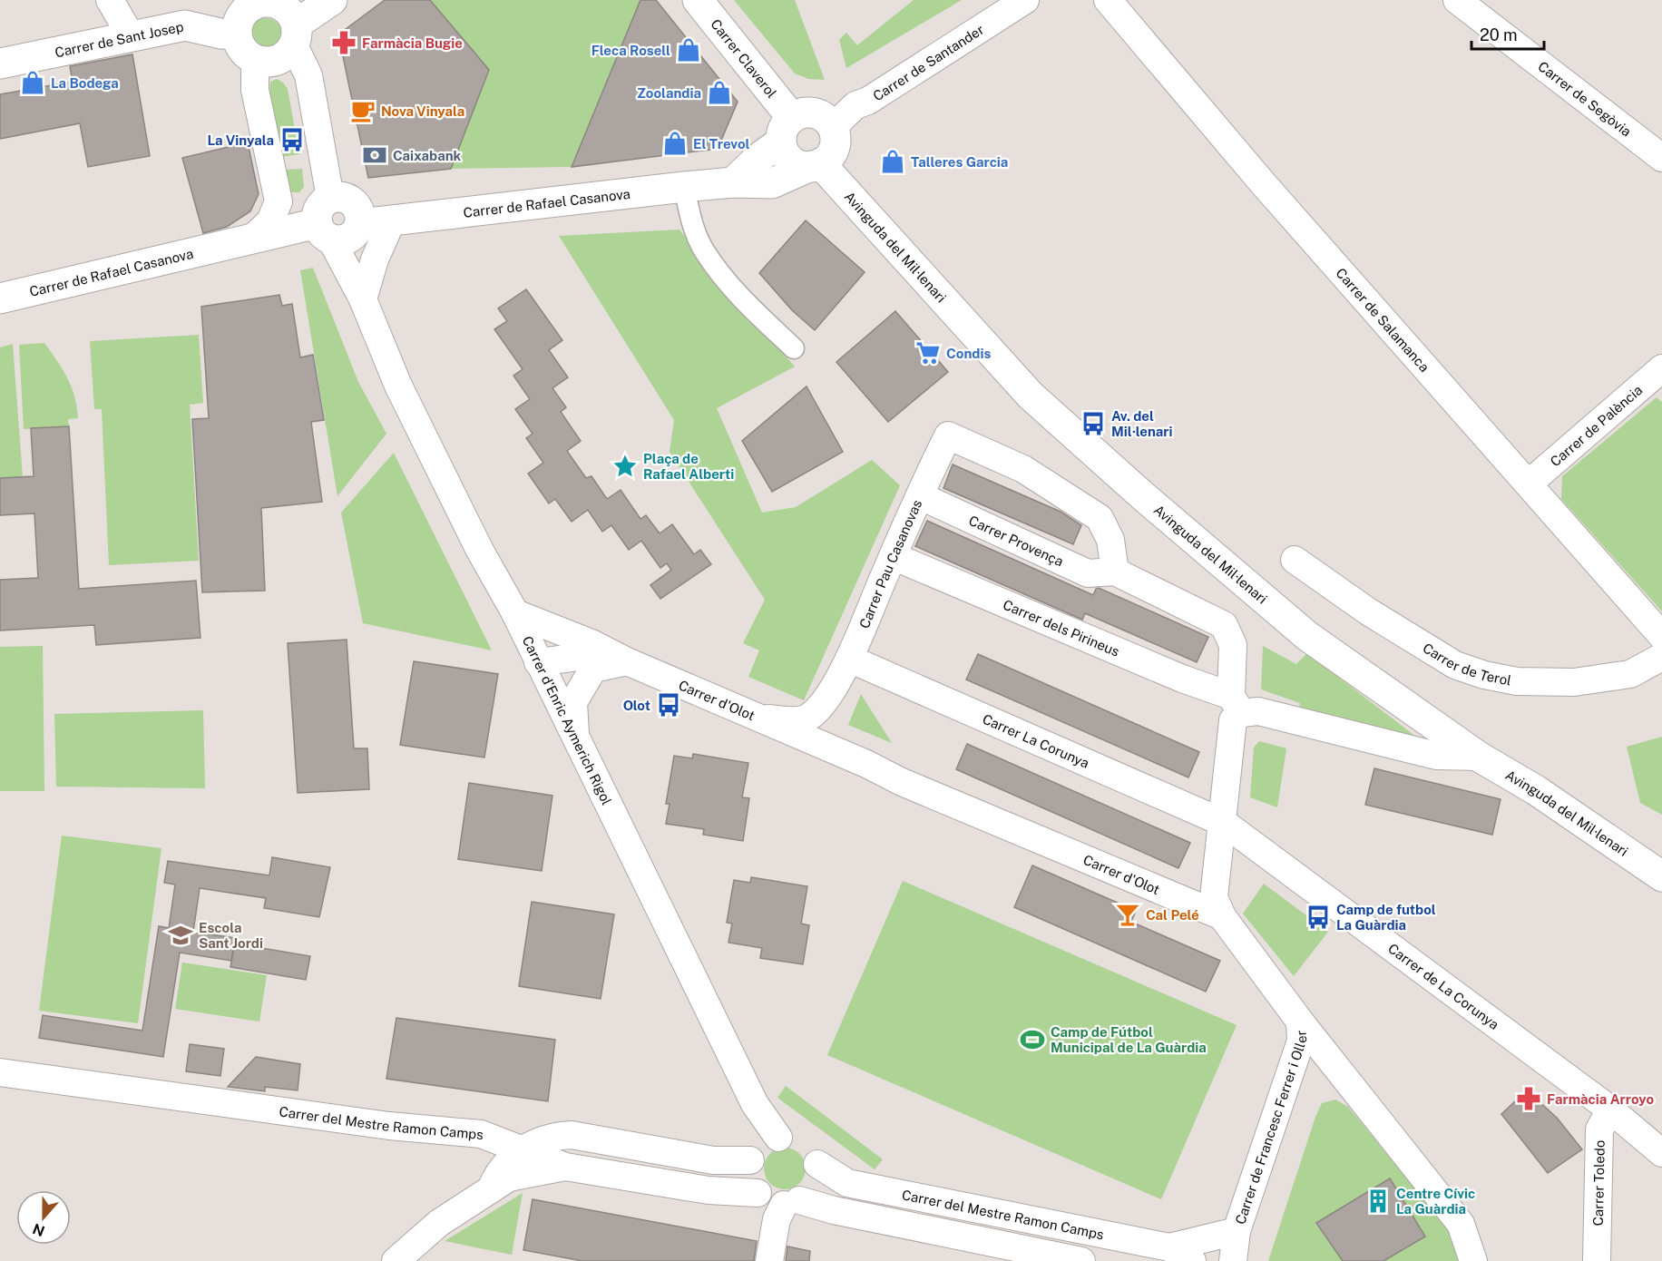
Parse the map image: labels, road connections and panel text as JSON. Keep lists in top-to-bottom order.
{
  "streets": {
    "street": [
      "Carrer de Sant Josep",
      "Carrer Claverol",
      "Carrer de Santander",
      "Carrer de Segòvia",
      "Carrer de Rafael Casanova",
      "Avinguda del Mil·lenari",
      "Carrer de Salamanca",
      "Carrer de Palència",
      "Carrer Provença",
      "Carrer Pau Casanovas",
      "Carrer dels Pirineus",
      "Carrer de Terol",
      "Carrer d'Olot",
      "Carrer d'Enric Aymerich Rigol",
      "Carrer La Corunya",
      "Carrer de La Corunya",
      "Carrer del Mestre Ramon Camps",
      "Carrer de Francesc Ferrer i Oller",
      "Carrer Toledo"
    ]
  },
  "crossings": [
    ["Carrer de Sant Josep", "Carrer d'Enric Aymerich Rigol"],
    ["Carrer Claverol", "Carrer de Santander"],
    ["Carrer Claverol", "Carrer de Rafael Casanova"],
    ["Carrer Claverol", "Avinguda del Mil·lenari"],
    ["Carrer de Santander", "Carrer de Rafael Casanova"],
    ["Carrer de Santander", "Avinguda del Mil·lenari"],
    ["Carrer de Rafael Casanova", "Avinguda del Mil·lenari"],
    ["Carrer de Rafael Casanova", "Carrer d'Enric Aymerich Rigol"],
    ["Avinguda del Mil·lenari", "Carrer dels Pirineus"],
    ["Carrer de Salamanca", "Carrer de Palència"],
    ["Carrer Provença", "Carrer Pau Casanovas"],
    ["Carrer Pau Casanovas", "Carrer dels Pirineus"],
    ["Carrer Pau Casanovas", "Carrer d'Olot"],
    ["Carrer Pau Casanovas", "Carrer La Corunya"],
    ["Carrer d'Olot", "Carrer d'Enric Aymerich Rigol"],
    ["Carrer d'Enric Aymerich Rigol", "Carrer del Mestre Ramon Camps"],
    ["Carrer La Corunya", "Carrer de La Corunya"],
    ["Carrer de La Corunya", "Carrer Toledo"],
    ["Carrer del Mestre Ramon Camps", "Carrer de Francesc Ferrer i Oller"]
  ],
  "places": {
    "pharmacy": ["Farmàcia Bugie", "Farmàcia Arroyo"],
    "shop": [
      "Fleca Rosell",
      "La Bodega",
      "Zoolandia",
      "El Trevol",
      "Talleres Garcia"
    ],
    "cafe": ["Nova Vinyala"],
    "bus stop": [
      "La Vinyala",
      "Av. del Mil·lenari",
      "Olot",
      "Camp de futbol La Guàrdia"
    ],
    "bank": ["Caixabank"],
    "supermarket": ["Condis"],
    "place": ["Plaça de Rafael Alberti"],
    "bar": ["Cal Pelé"],
    "school or university": ["Escola Sant Jordi"],
    "sports": ["Camp de Fútbol Municipal de La Guàrdia"],
    "building": ["Centre Cívic La Guàrdia"]
  },
  "scale_bar": "20 m",
  "north": "bottom"
}
